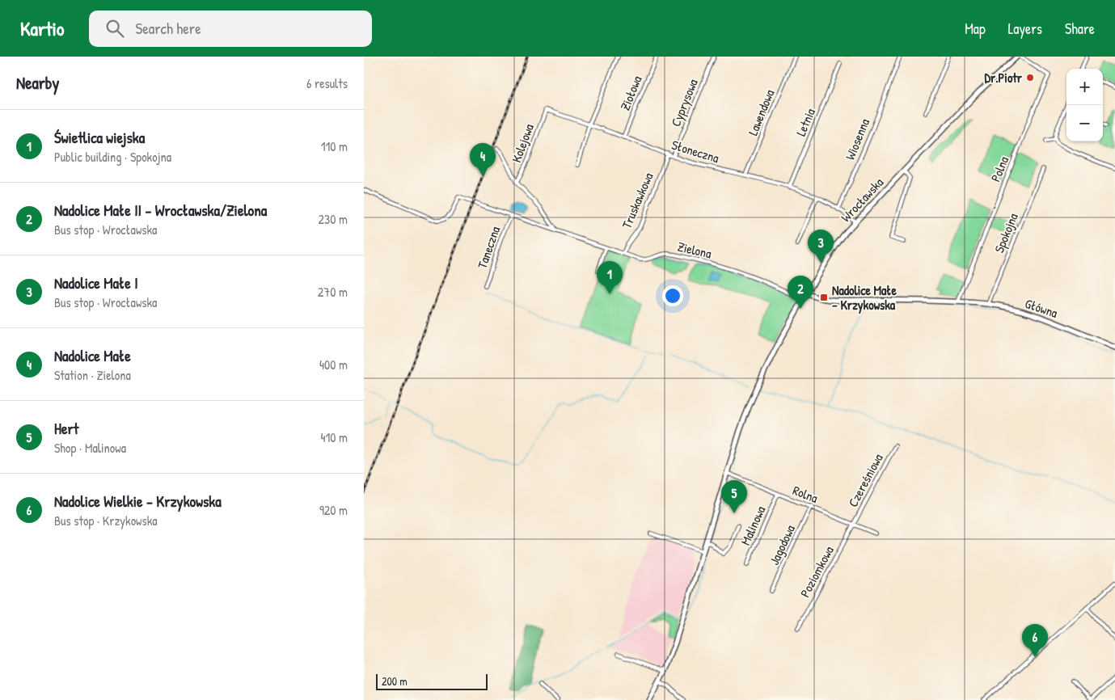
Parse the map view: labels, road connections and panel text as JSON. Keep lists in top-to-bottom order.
{
  "streets": {
    "street": [
      "Ziołowa",
      "Cyprysowa",
      "Lawendowa",
      "Letnia",
      "Wiosenna",
      "Kolejowa",
      "Słoneczna",
      "Polna",
      "Wrocławska",
      "Truskawkowa",
      "Spokojna",
      "Taneczna",
      "Zielona",
      "Główna",
      "Czereśniowa",
      "Rolna",
      "Malinowa",
      "Jagodowa",
      "Poziomkowa"
    ]
  },
  "crossings": [
    ["Ziołowa", "Słoneczna"],
    ["Cyprysowa", "Słoneczna"],
    ["Lawendowa", "Słoneczna"],
    ["Letnia", "Słoneczna"],
    ["Wiosenna", "Słoneczna"],
    ["Kolejowa", "Słoneczna"],
    ["Słoneczna", "Truskawkowa"],
    ["Polna", "Główna"],
    ["Wrocławska", "Zielona"],
    ["Wrocławska", "Główna"],
    ["Wrocławska", "Rolna"],
    ["Truskawkowa", "Zielona"],
    ["Spokojna", "Główna"],
    ["Taneczna", "Zielona"],
    ["Czereśniowa", "Rolna"],
    ["Czereśniowa", "Poziomkowa"],
    ["Rolna", "Malinowa"],
    ["Rolna", "Jagodowa"],
    ["Rolna", "Poziomkowa"]
  ],
  "places": {
    "other": ["Dr.Piotr"],
    "transit": ["Nadolice Małe – Krzykowska"]
  },
  "scale_bar": "200 m",
  "page": {
    "header": "Kartio",
    "search": "Search here",
    "nav": ["Map", "Layers", "Share"],
    "heading": ["Nearby", "6 results"],
    "map_buttons": ["+", "−"],
    "list": [
      {
        "mark": "1",
        "name": "Świetlica wiejska",
        "note": "Public building · Spokojna",
        "value": "110 m"
      },
      {
        "mark": "2",
        "name": "Nadolice Małe II – Wrocławska/Zielona",
        "note": "Bus stop · Wrocławska",
        "value": "230 m"
      },
      {
        "mark": "3",
        "name": "Nadolice Małe I",
        "note": "Bus stop · Wrocławska",
        "value": "270 m"
      },
      {
        "mark": "4",
        "name": "Nadolice Małe",
        "note": "Station · Zielona",
        "value": "400 m"
      },
      {
        "mark": "5",
        "name": "Hert",
        "note": "Shop · Malinowa",
        "value": "410 m"
      },
      {
        "mark": "6",
        "name": "Nadolice Wielkie – Krzykowska",
        "note": "Bus stop · Krzykowska",
        "value": "920 m"
      }
    ],
    "pins": [
      "4",
      "3",
      "1",
      "2",
      "5",
      "6"
    ],
    "scale": "200 m"
  }
}
